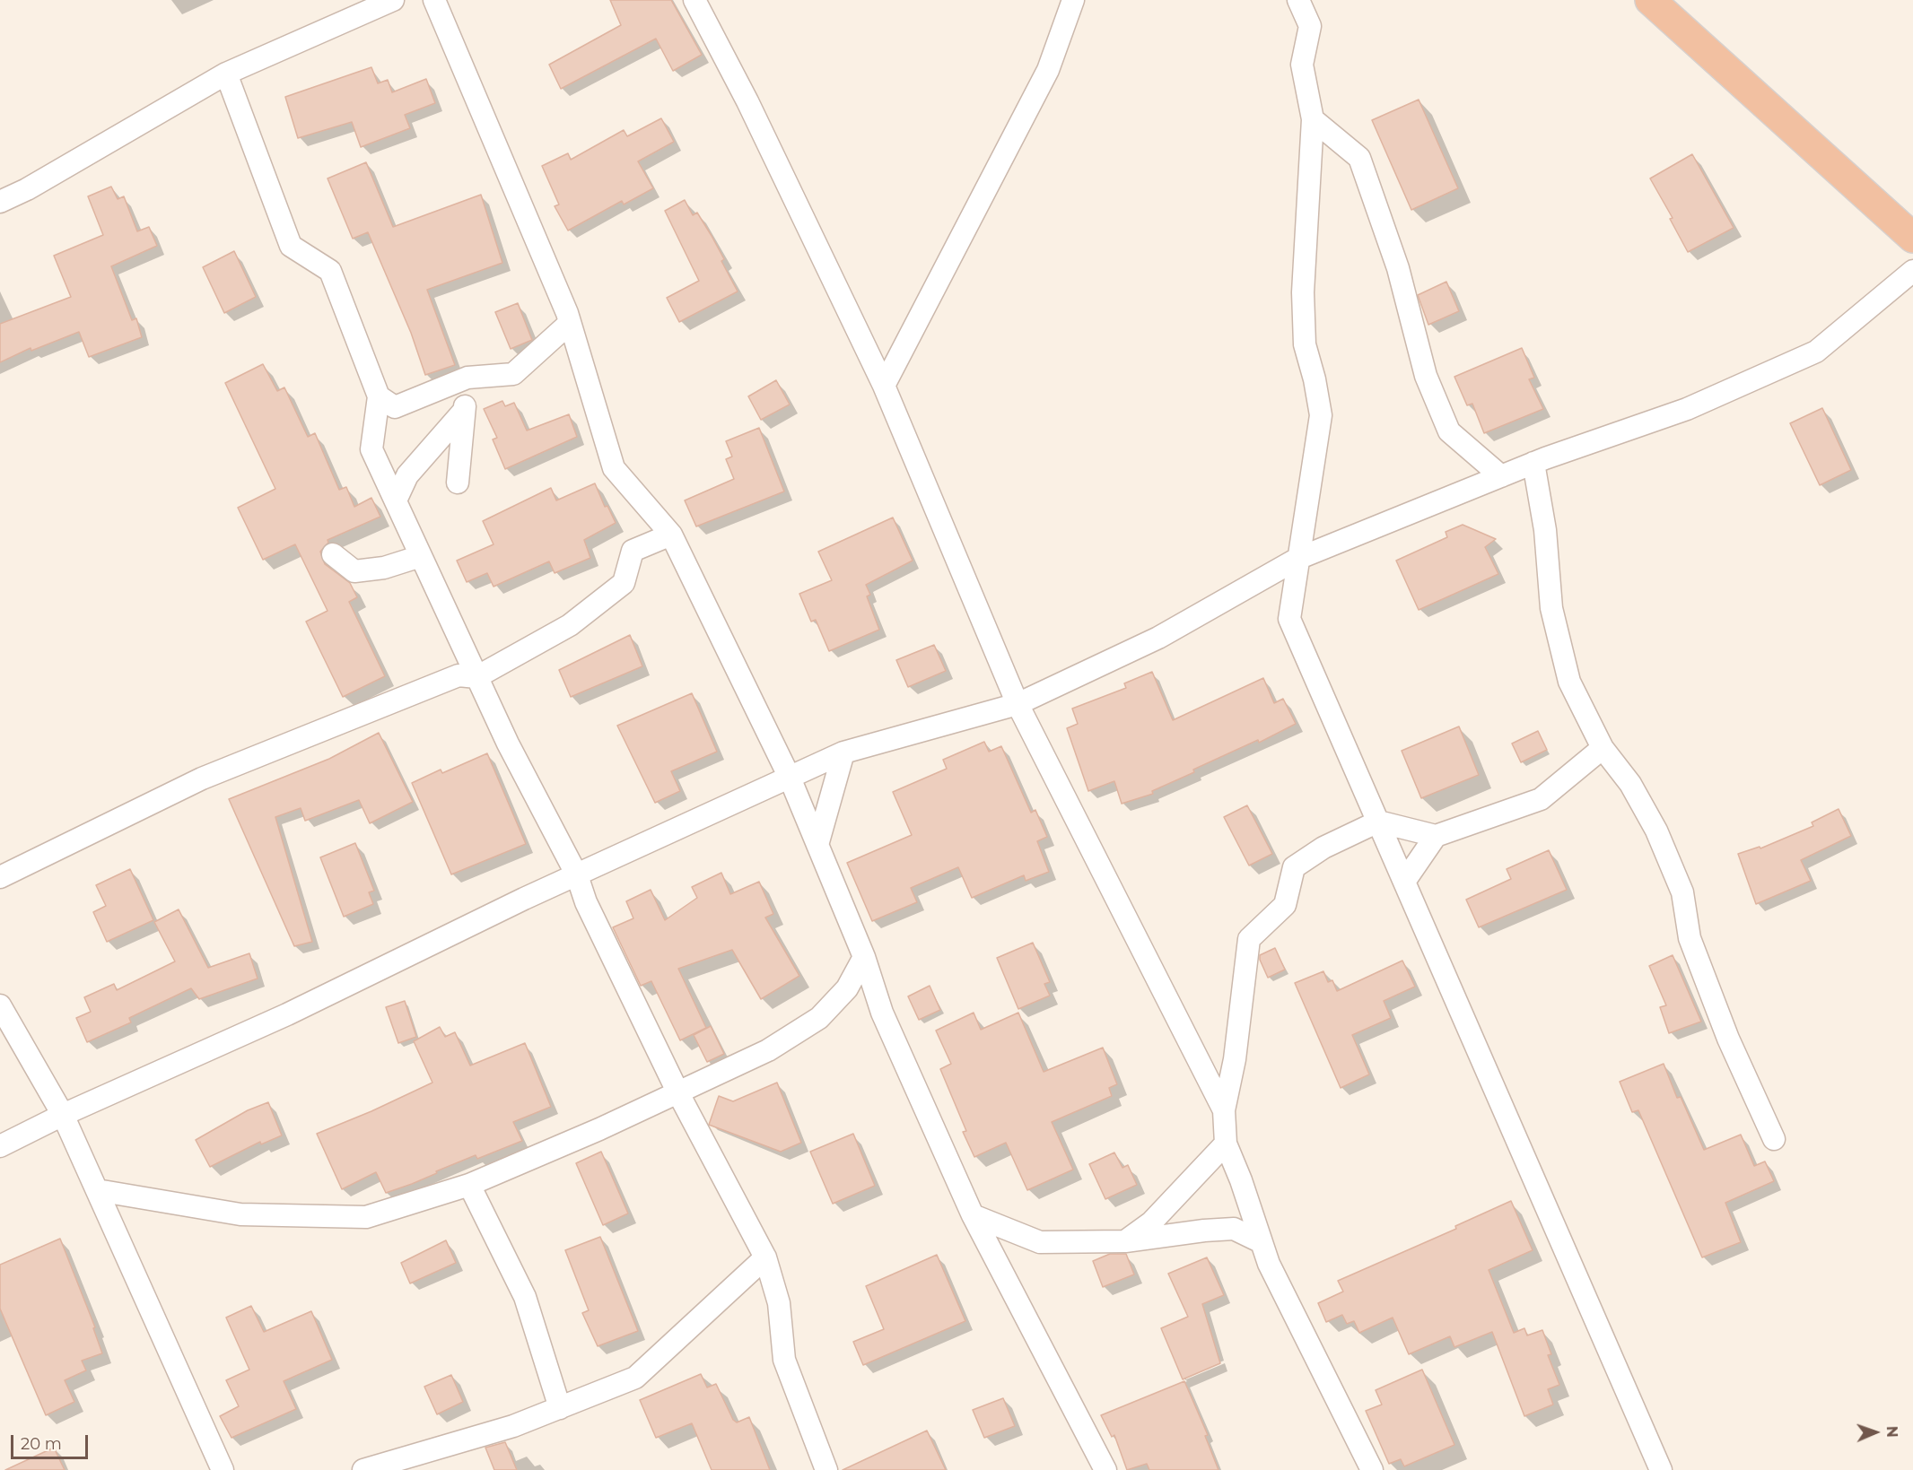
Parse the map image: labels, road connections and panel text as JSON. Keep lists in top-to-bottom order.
{
  "scale_bar": "20 m",
  "north": "right"
}
